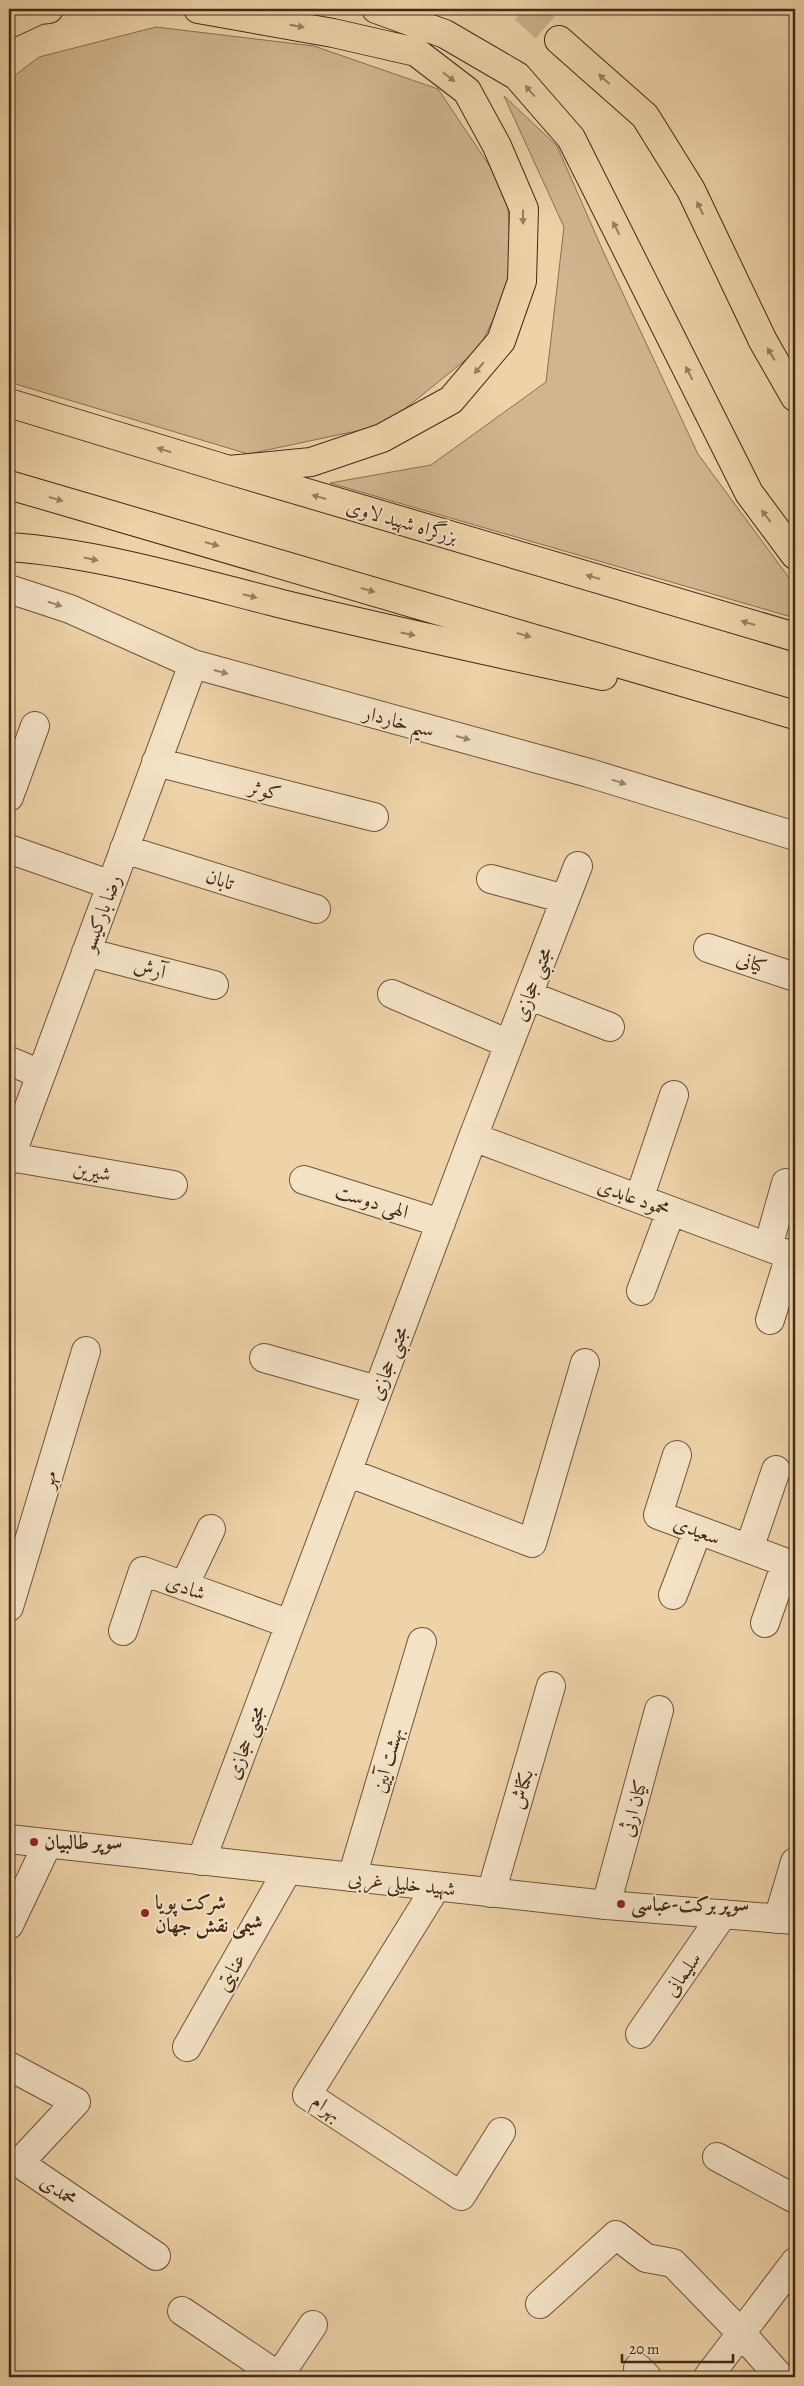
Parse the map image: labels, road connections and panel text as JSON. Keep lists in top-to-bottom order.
{
  "streets": {
    "highway": ["بزرگراه شهید لاوی"],
    "street": [
      "سیم خاردار",
      "کوثر",
      "تابان",
      "رضا بارکیسو",
      "کیانی",
      "آرش",
      "مجتبی حجازی",
      "شیرین",
      "محمود عابدی",
      "الهی دوست",
      "مهر",
      "سعیدی",
      "شادی",
      "بهشت آیین",
      "بکتاش",
      "کیان ارثی",
      "شهید خلیلی غربی",
      "عنایتی",
      "سلیمانی",
      "بهرام",
      "محمدی"
    ]
  },
  "crossings": [
    ["سیم خاردار", "رضا بارکیسو"],
    ["کوثر", "رضا بارکیسو"],
    ["تابان", "رضا بارکیسو"],
    ["رضا بارکیسو", "آرش"],
    ["رضا بارکیسو", "شیرین"],
    ["مجتبی حجازی", "محمود عابدی"],
    ["مجتبی حجازی", "الهی دوست"],
    ["مجتبی حجازی", "شادی"],
    ["مجتبی حجازی", "شهید خلیلی غربی"],
    ["بهشت آیین", "شهید خلیلی غربی"],
    ["بکتاش", "شهید خلیلی غربی"],
    ["کیان ارثی", "شهید خلیلی غربی"],
    ["شهید خلیلی غربی", "عنایتی"],
    ["شهید خلیلی غربی", "سلیمانی"],
    ["شهید خلیلی غربی", "بهرام"]
  ],
  "places": ["سوپر طالبیان", "سوپر برکت-عباسی", "شرکت پویا شیمی نقش جهان"],
  "scale_bar": "20 m"
}
